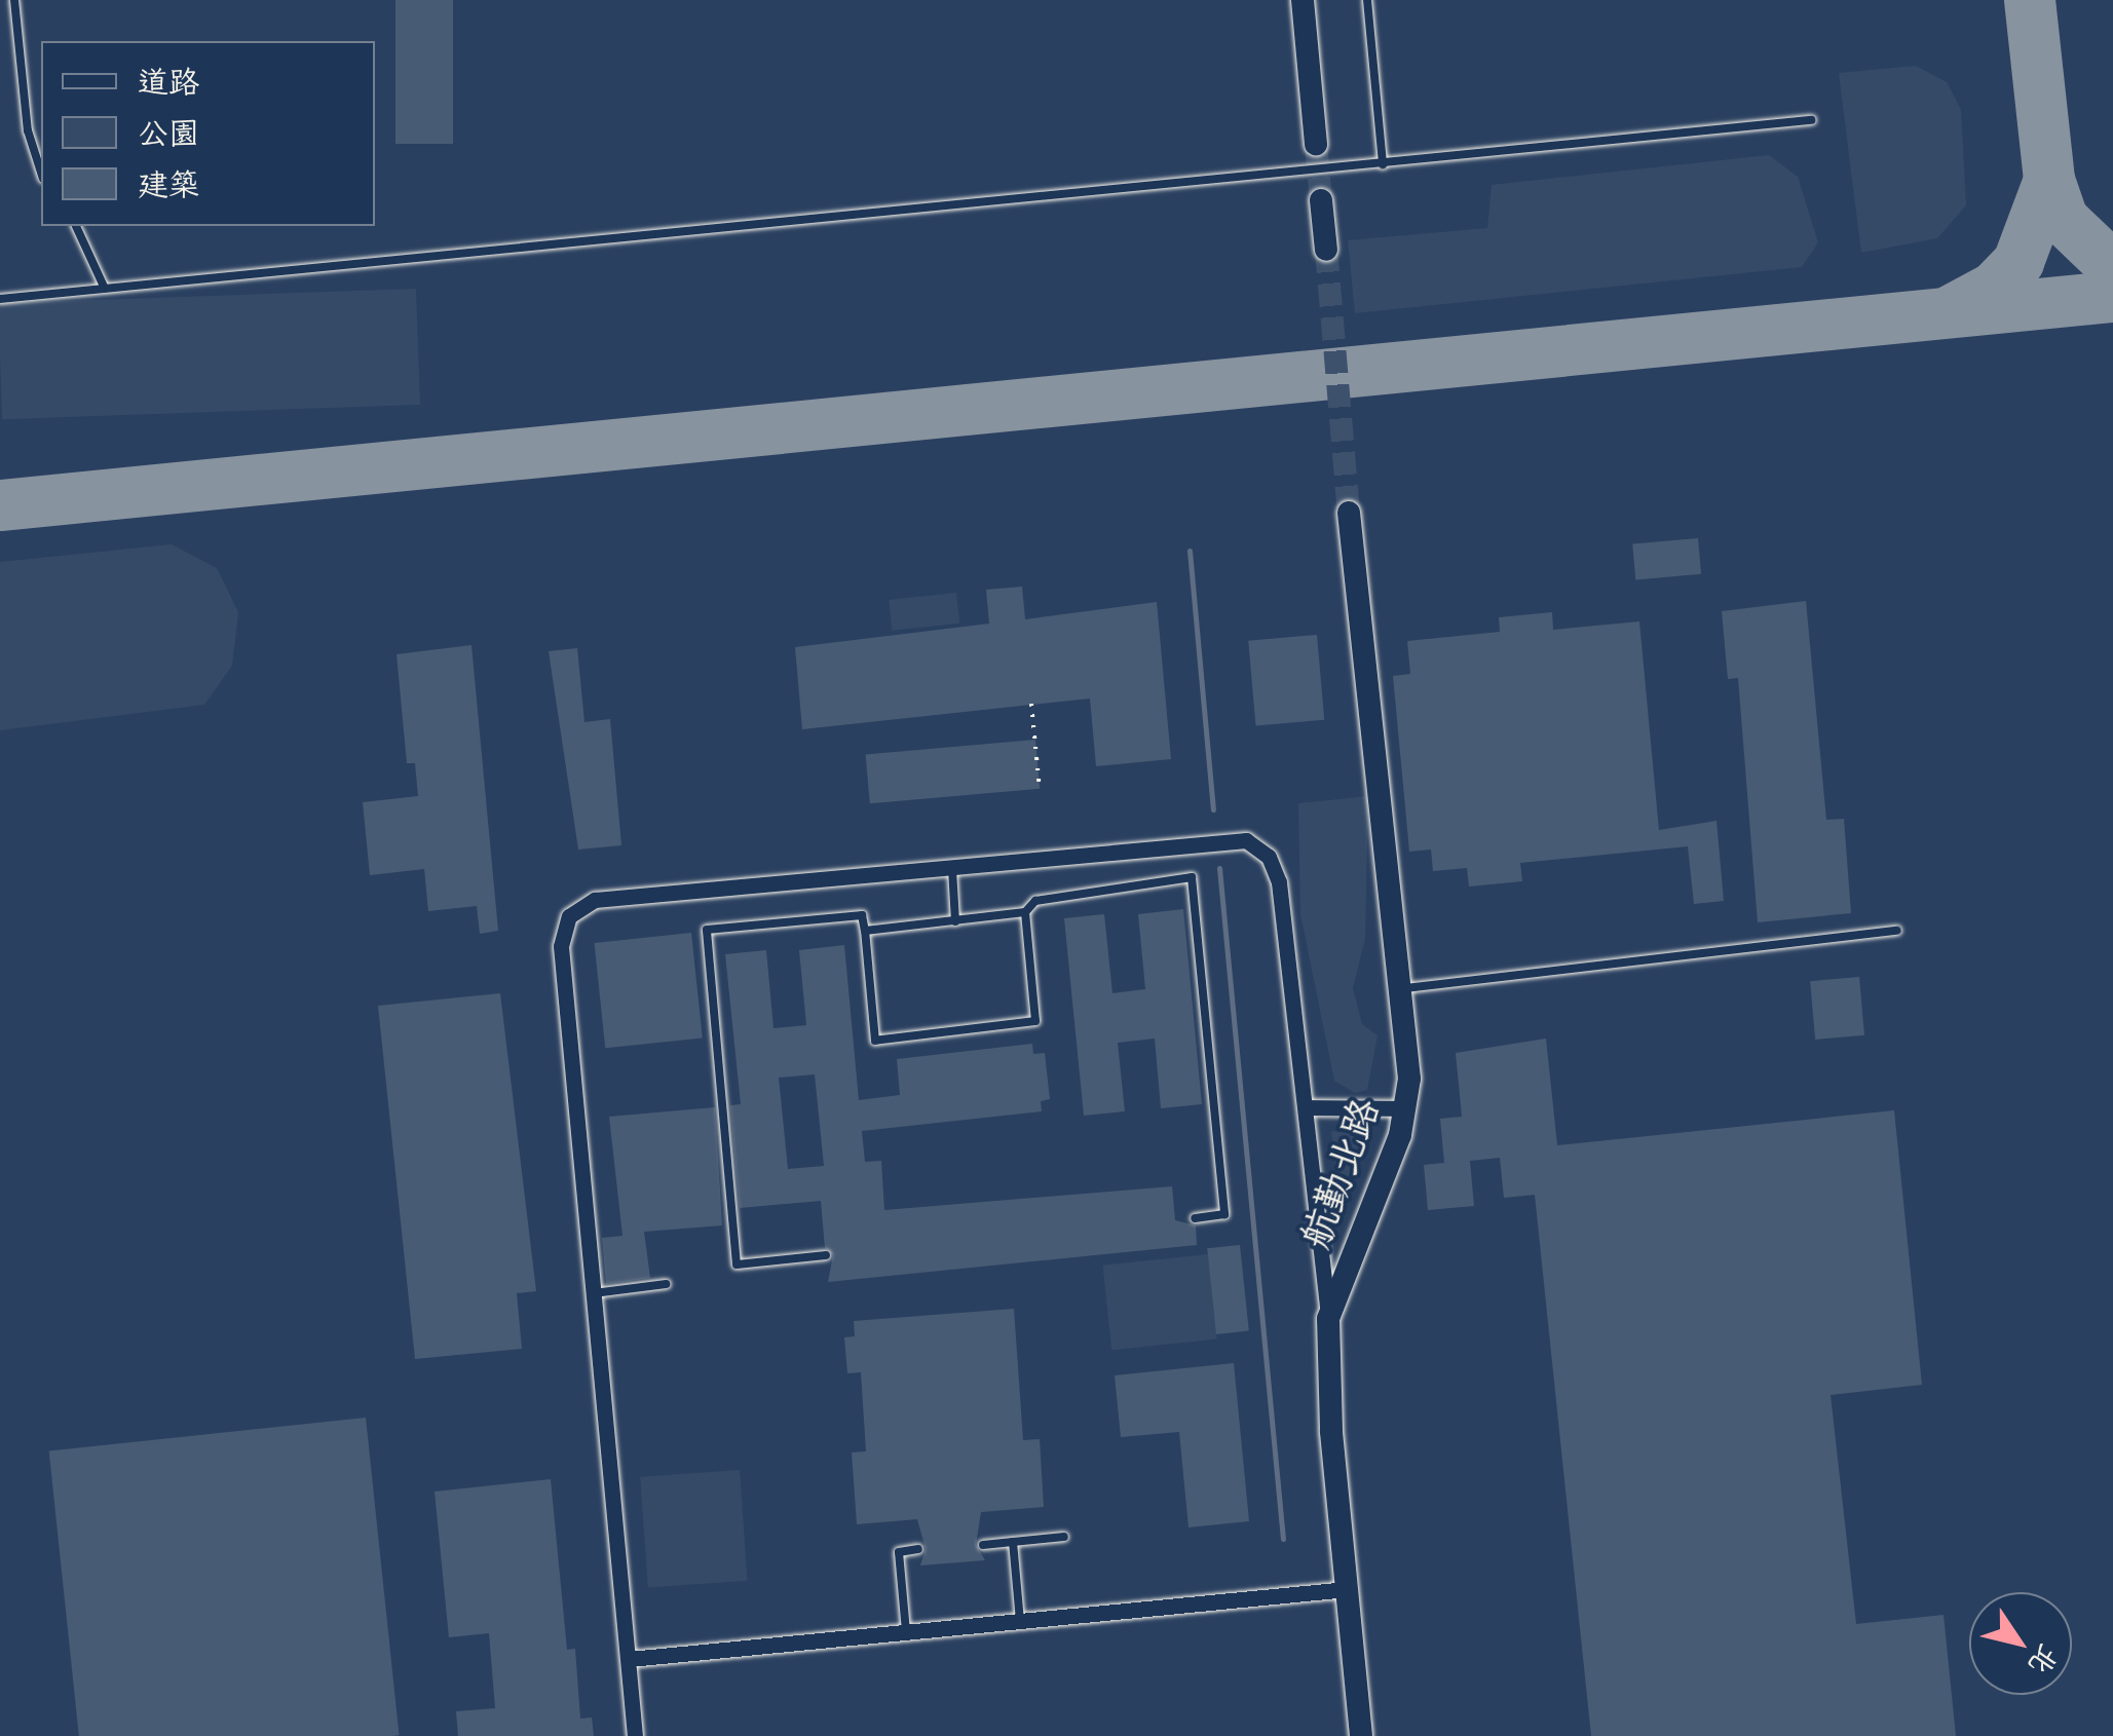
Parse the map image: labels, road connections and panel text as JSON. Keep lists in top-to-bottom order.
{
  "streets": {
    "street": ["航勤北路"]
  },
  "legend": ["道路", "公園", "建築"],
  "north": "bottom right"
}
